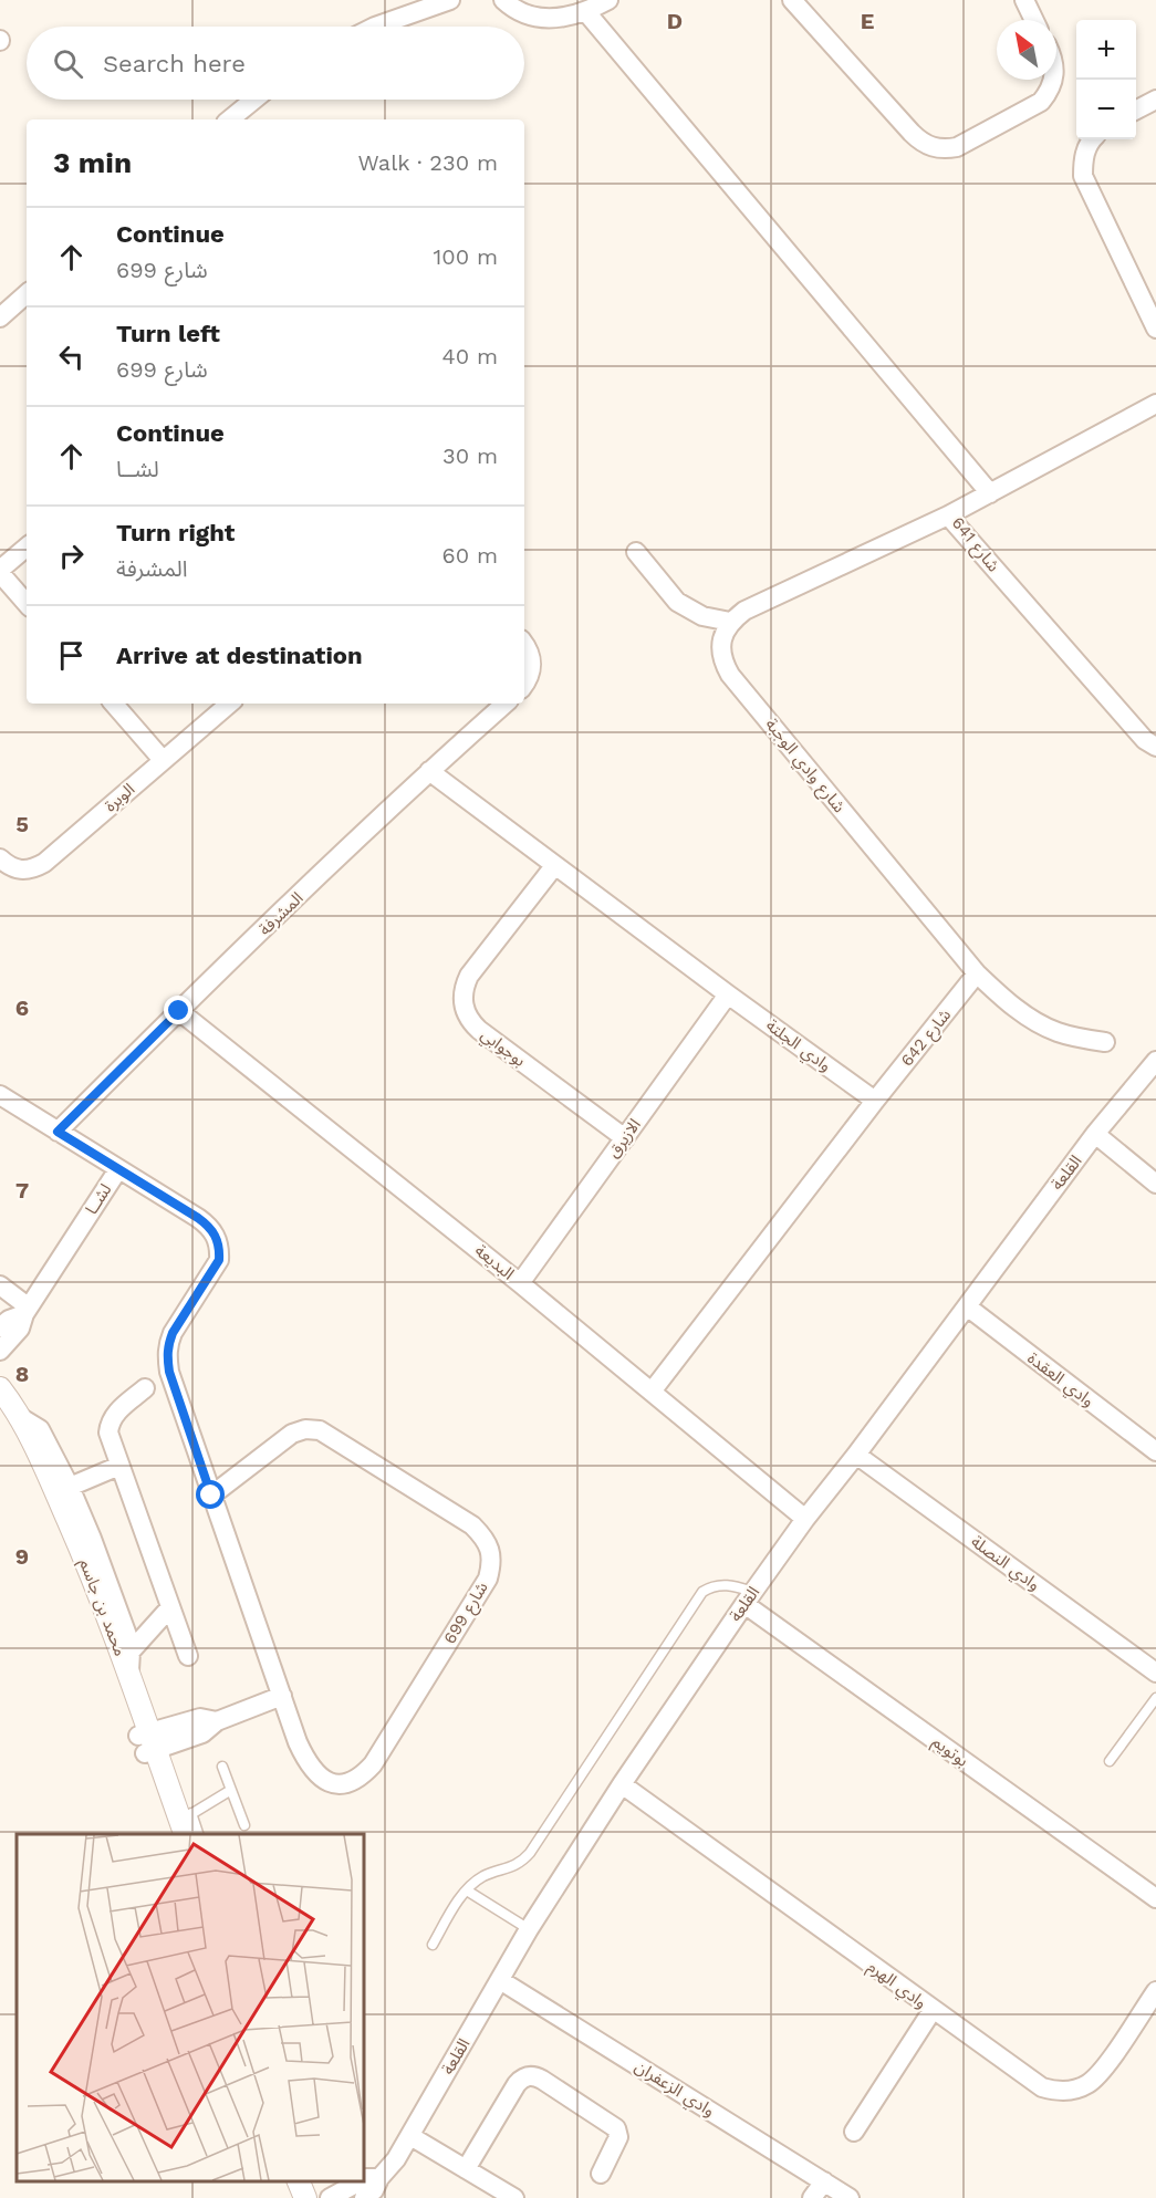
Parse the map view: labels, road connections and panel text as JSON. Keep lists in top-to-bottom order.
{
  "streets": {
    "street": [
      "شارع 641",
      "شارع وادي الوجبة",
      "الوبرة",
      "المشرفة",
      "شارع 642",
      "وادي الجلتة",
      "بوجوابي",
      "الازيرق",
      "القلعة",
      "لشــا",
      "البديعة",
      "وادي العقدة",
      "وادي النصلة",
      "محمد بن جاسم",
      "شارع 699",
      "بوتويم",
      "وادي الهرم",
      "وادي الزعفران"
    ]
  },
  "crossings": [
    ["شارع وادي الوجبة", "شارع 642"],
    ["المشرفة", "وادي الجلتة"],
    ["المشرفة", "لشــا"],
    ["المشرفة", "البديعة"],
    ["شارع 642", "وادي الجلتة"],
    ["وادي الجلتة", "بوجوابي"],
    ["وادي الجلتة", "الازيرق"],
    ["بوجوابي", "الازيرق"],
    ["الازيرق", "البديعة"],
    ["القلعة", "البديعة"],
    ["القلعة", "وادي العقدة"],
    ["القلعة", "وادي النصلة"],
    ["القلعة", "بوتويم"],
    ["القلعة", "وادي الهرم"],
    ["القلعة", "وادي الزعفران"],
    ["لشــا", "شارع 699"]
  ],
  "north": "top left",
  "page": {
    "map_buttons": ["+", "−"],
    "search": "Search here",
    "heading": ["3 min", "Walk · 230 m"],
    "list": [
      ["Continue", "شارع 699", "100 m"],
      ["Turn left", "شارع 699", "40 m"],
      ["Continue", "لشــا", "30 m"],
      ["Turn right", "المشرفة", "60 m"],
      "Arrive at destination"
    ]
  },
  "grid": {
    "columns": ["D", "E"],
    "rows": [
      "5",
      "6",
      "7",
      "8",
      "9"
    ]
  }
}
